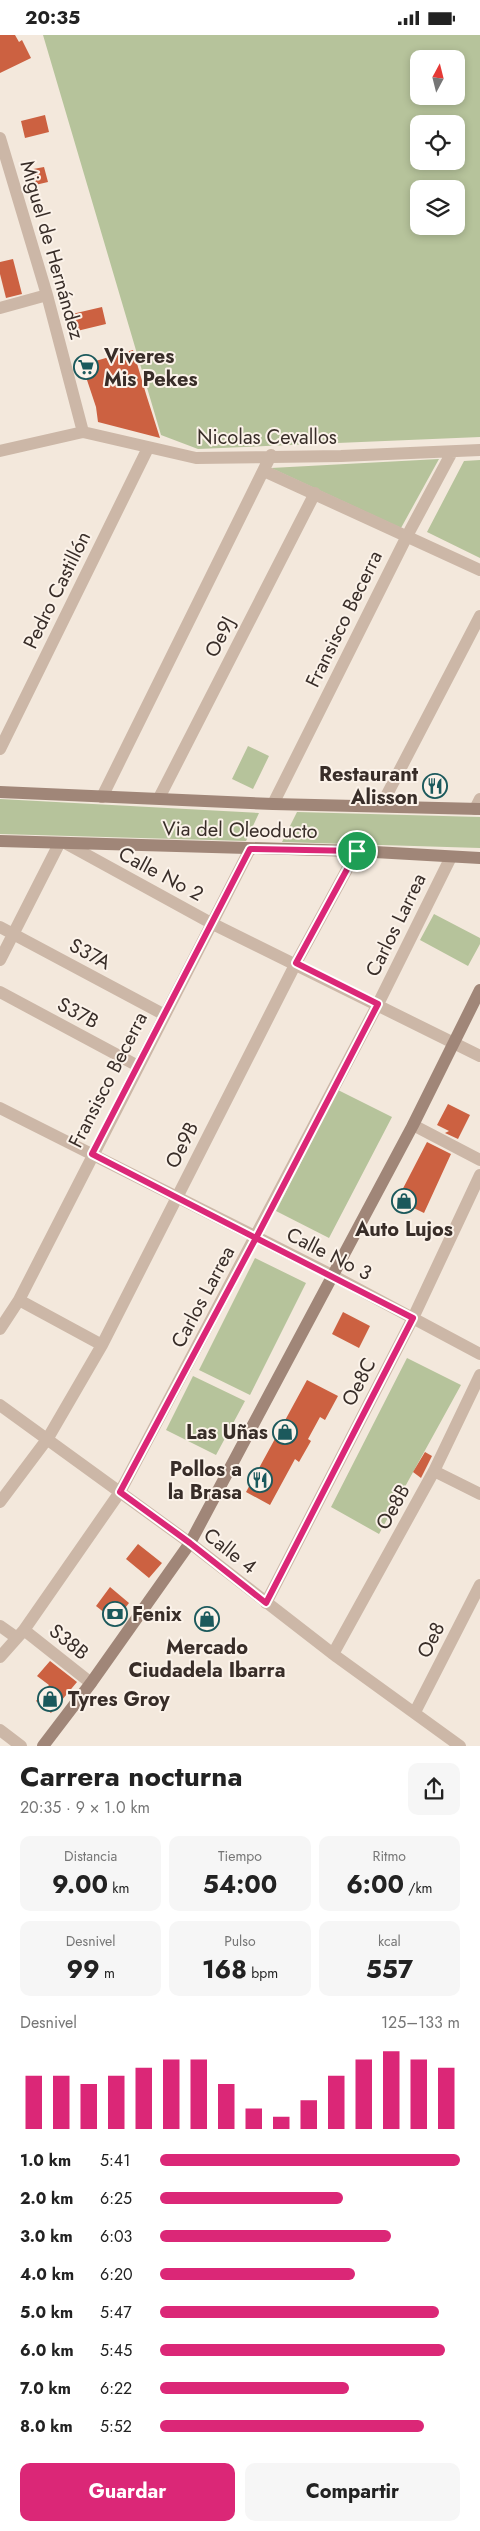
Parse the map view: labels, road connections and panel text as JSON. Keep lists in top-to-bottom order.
{
  "streets": {
    "street": [
      "Miguel de Hernández",
      "Nicolas Cevallos",
      "Pedro Castillón",
      "Fransisco Becerra",
      "Oe9J",
      "Via del Oleoducto",
      "Calle No 2",
      "Carlos Larrea",
      "S37A",
      "S37B",
      "Oe9B",
      "Calle No 3",
      "Oe8C",
      "Oe8B",
      "Calle 4",
      "Oe8",
      "S38B"
    ]
  },
  "crossings": [
    ["Miguel de Hernández", "Nicolas Cevallos"],
    ["Nicolas Cevallos", "Pedro Castillón"],
    ["Nicolas Cevallos", "Fransisco Becerra"],
    ["Fransisco Becerra", "Via del Oleoducto"],
    ["Fransisco Becerra", "Calle No 2"],
    ["Fransisco Becerra", "S37A"],
    ["Fransisco Becerra", "S37B"],
    ["Fransisco Becerra", "Calle No 3"],
    ["Oe9J", "Via del Oleoducto"],
    ["Via del Oleoducto", "Calle No 2"],
    ["Via del Oleoducto", "Carlos Larrea"],
    ["Via del Oleoducto", "Oe9B"],
    ["Calle No 2", "Carlos Larrea"],
    ["Calle No 2", "Oe9B"],
    ["Carlos Larrea", "Calle No 3"],
    ["Carlos Larrea", "Calle 4"],
    ["Carlos Larrea", "S38B"],
    ["Oe9B", "Calle No 3"],
    ["Oe9B", "Calle 4"],
    ["Calle No 3", "Oe8C"],
    ["Oe8C", "Calle 4"],
    ["Oe8B", "Calle 4"],
    ["Calle 4", "Oe8"]
  ],
  "places": {
    "supermarket": ["Viveres Mis Pekes"],
    "restaurant": ["Restaurant Alisson", "Pollos a la Brasa"],
    "shop": [
      "Auto Lujos",
      "Las Uñas",
      "Mercado Ciudadela Ibarra",
      "Tyres Groy"
    ],
    "bank": ["Fenix"]
  },
  "north": "top",
  "page": {
    "status": "20:35",
    "heading": ["Carrera nocturna", "20:35 · 9 × 1.0 km"],
    "stats": [
      ["Distancia", "9.00 km"],
      ["Tiempo", "54:00"],
      ["Ritmo", "6:00 /km"],
      ["Desnivel", "99 m"],
      ["Pulso", "168 bpm"],
      ["kcal", "557"]
    ],
    "chart": ["Desnivel", "125–133 m"],
    "list": [
      {
        "name": "1.0 km",
        "note": "5:41"
      },
      {
        "name": "2.0 km",
        "note": "6:25"
      },
      {
        "name": "3.0 km",
        "note": "6:03"
      },
      {
        "name": "4.0 km",
        "note": "6:20"
      },
      {
        "name": "5.0 km",
        "note": "5:47"
      },
      {
        "name": "6.0 km",
        "note": "5:45"
      },
      {
        "name": "7.0 km",
        "note": "6:22"
      },
      {
        "name": "8.0 km",
        "note": "5:52"
      }
    ],
    "buttons": ["Guardar", "Compartir"]
  }
}
